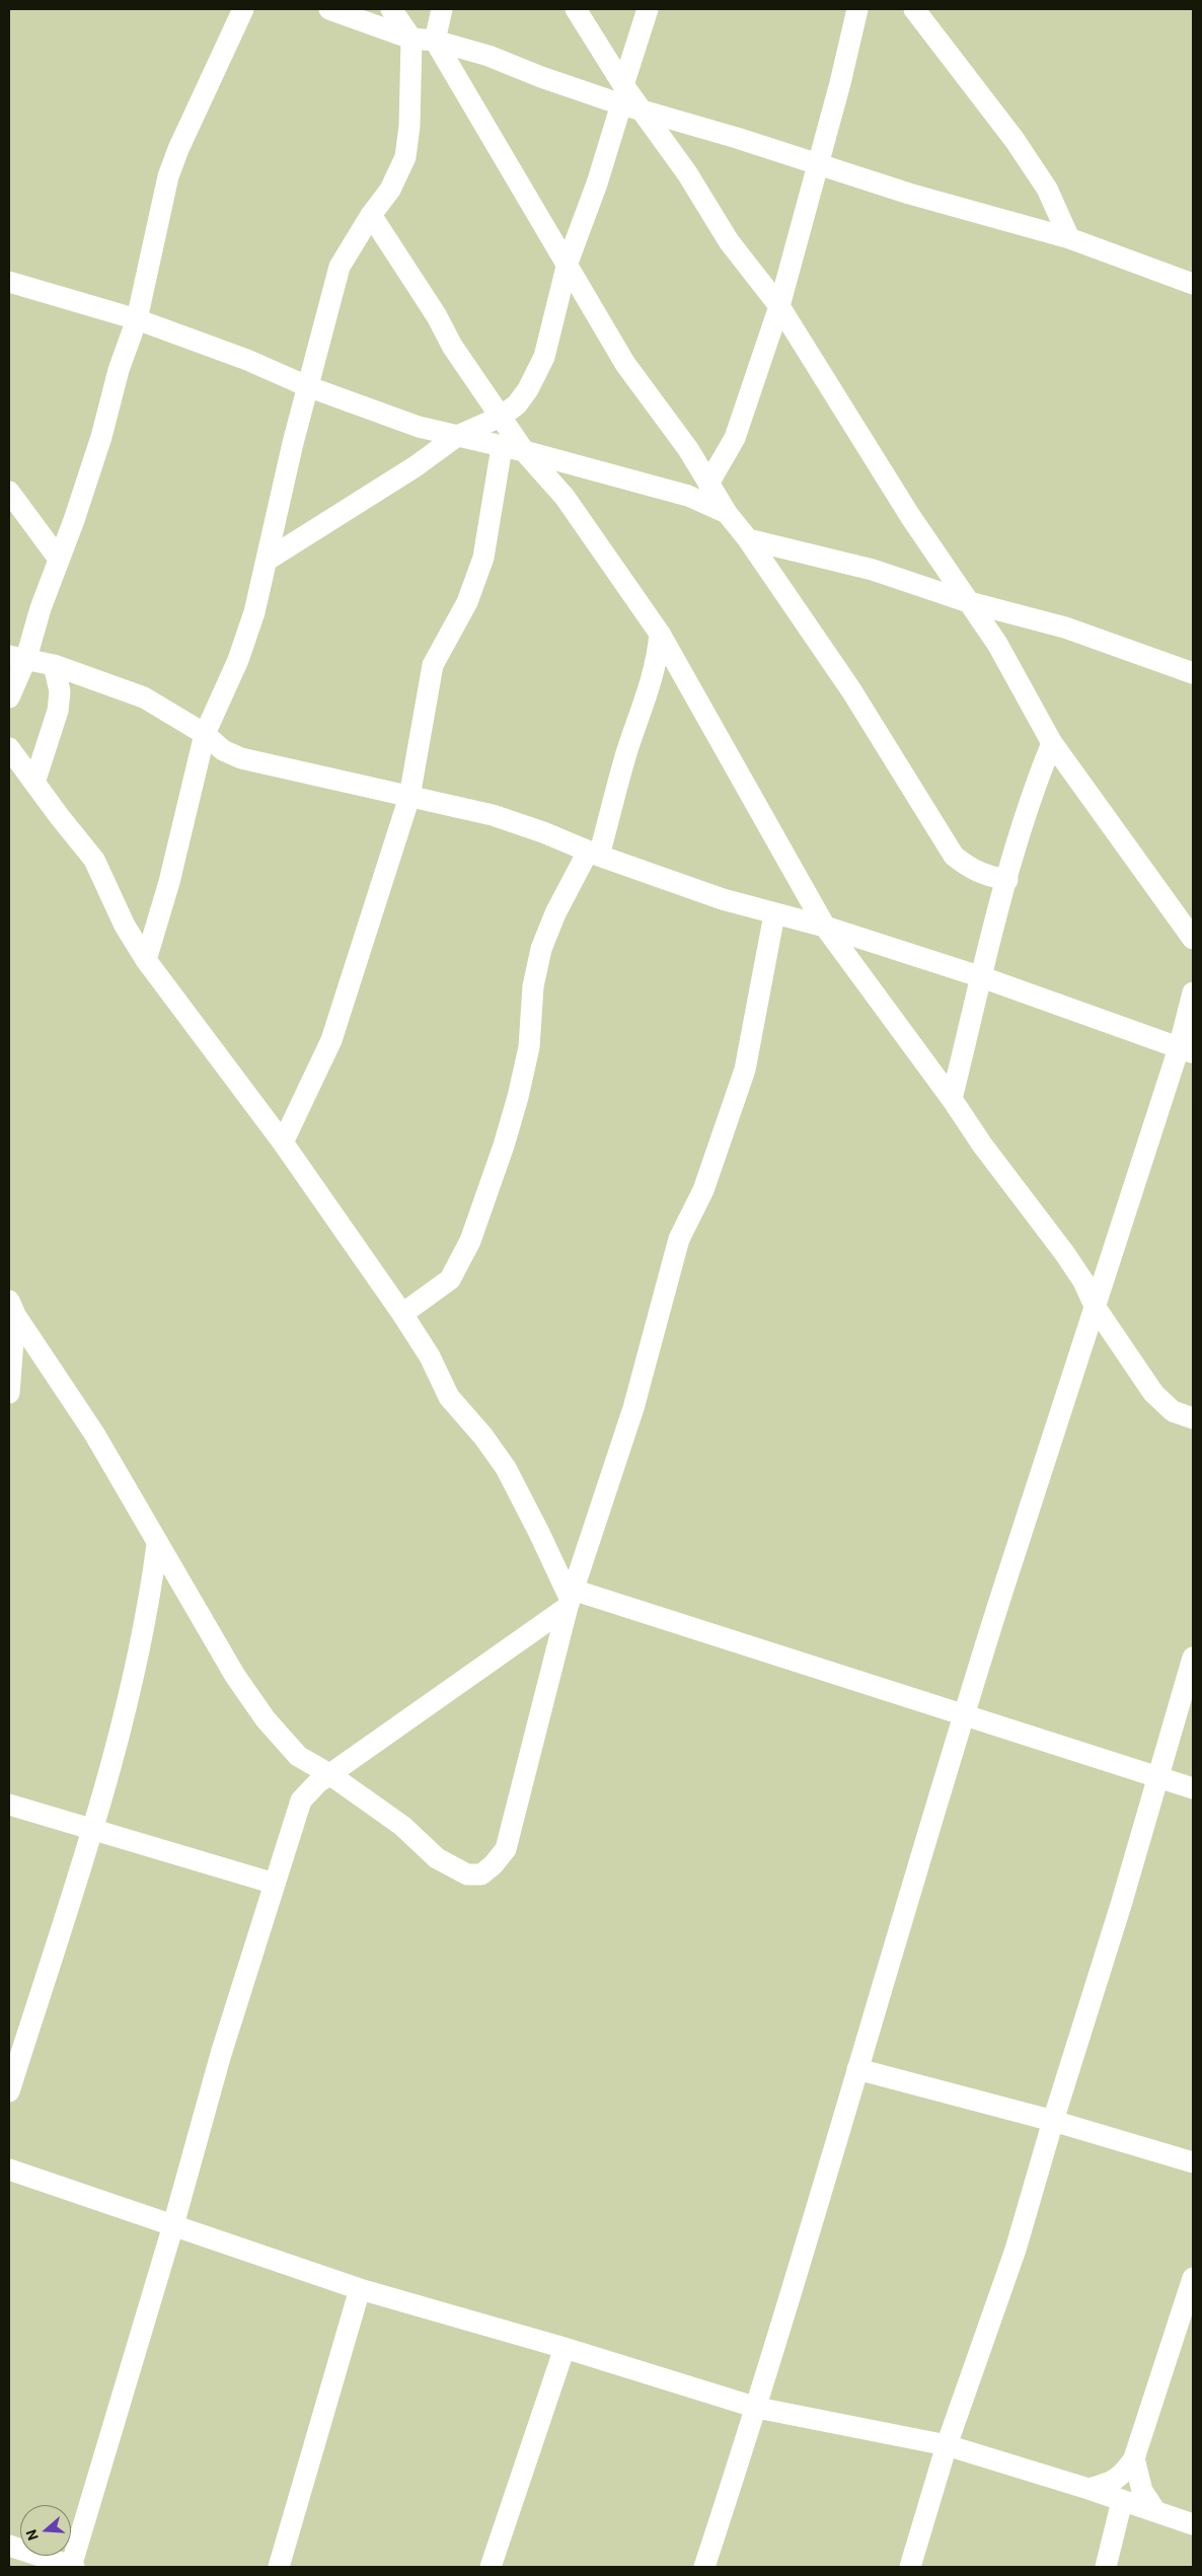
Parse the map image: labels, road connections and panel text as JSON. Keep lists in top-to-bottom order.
{
  "north": "left"
}
